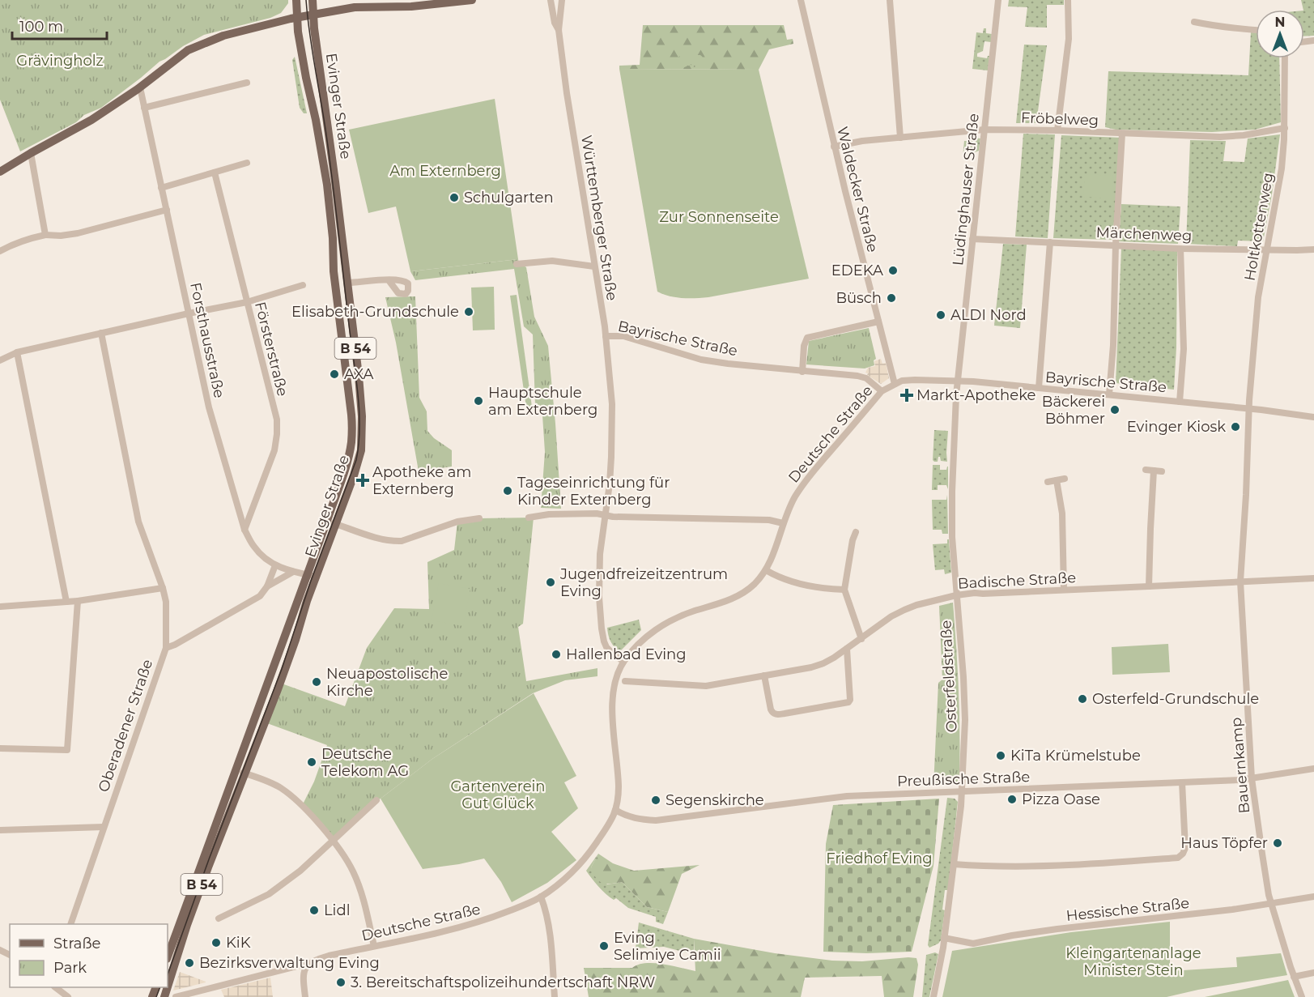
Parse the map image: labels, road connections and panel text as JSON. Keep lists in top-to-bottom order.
{
  "streets": {
    "main road": ["Evinger Straße", "B 54"],
    "street": [
      "Fröbelweg",
      "Waldecker Straße",
      "Lüdinghauser Straße",
      "Württemberger Straße",
      "Holtkottenweg",
      "Märchenweg",
      "Bayrische Straße",
      "Forsthausstraße",
      "Försterstraße",
      "Deutsche Straße",
      "Badische Straße",
      "Osterfeldstraße",
      "Oberadener Straße",
      "Bauernkamp",
      "Preußische Straße",
      "Hessische Straße"
    ]
  },
  "crossings": [
    ["Fröbelweg", "Waldecker Straße"],
    ["Fröbelweg", "Lüdinghauser Straße"],
    ["Fröbelweg", "Holtkottenweg"],
    ["Waldecker Straße", "Bayrische Straße"],
    ["Waldecker Straße", "Deutsche Straße"],
    ["Lüdinghauser Straße", "Märchenweg"],
    ["Lüdinghauser Straße", "Bayrische Straße"],
    ["Lüdinghauser Straße", "Osterfeldstraße"],
    ["Württemberger Straße", "Bayrische Straße"],
    ["Württemberger Straße", "Deutsche Straße"],
    ["Holtkottenweg", "Märchenweg"],
    ["Holtkottenweg", "Bayrische Straße"],
    ["Holtkottenweg", "Bauernkamp"],
    ["Bayrische Straße", "Deutsche Straße"],
    ["Bayrische Straße", "Osterfeldstraße"],
    ["Bayrische Straße", "Bauernkamp"],
    ["Forsthausstraße", "Försterstraße"],
    ["Forsthausstraße", "Oberadener Straße"],
    ["Deutsche Straße", "Preußische Straße"],
    ["Badische Straße", "Osterfeldstraße"],
    ["Badische Straße", "Bauernkamp"],
    ["Osterfeldstraße", "Preußische Straße"],
    ["Osterfeldstraße", "Hessische Straße"],
    ["Bauernkamp", "Preußische Straße"],
    ["Bauernkamp", "Hessische Straße"]
  ],
  "parks": [
    "Grävingholz",
    "Am Externberg",
    "Zur Sonnenseite",
    "Gartenverein Gut Glück",
    "Friedhof Eving",
    "Kleingartenanlage Minister Stein"
  ],
  "places": {
    "other": [
      "Schulgarten",
      "EDEKA",
      "Büsch",
      "Elisabeth-Grundschule",
      "ALDI Nord",
      "AXA",
      "Hauptschule am Externberg",
      "Bäckerei Böhmer",
      "Evinger Kiosk",
      "Tageseinrichtung für Kinder Externberg",
      "Jugendfreizeitzentrum Eving",
      "Hallenbad Eving",
      "Neuapostolische Kirche",
      "Osterfeld-Grundschule",
      "KiTa Krümelstube",
      "Deutsche Telekom AG",
      "Pizza Oase",
      "Segenskirche",
      "Haus Töpfer",
      "Lidl",
      "KiK",
      "Eving Selimiye Camii",
      "Bezirksverwaltung Eving",
      "3. Bereitschaftspolizeihundertschaft NRW"
    ],
    "health": ["Markt-Apotheke", "Apotheke am Externberg"]
  },
  "legend": ["Straße", "Park"],
  "scale_bar": "100 m",
  "north": "top"
}
